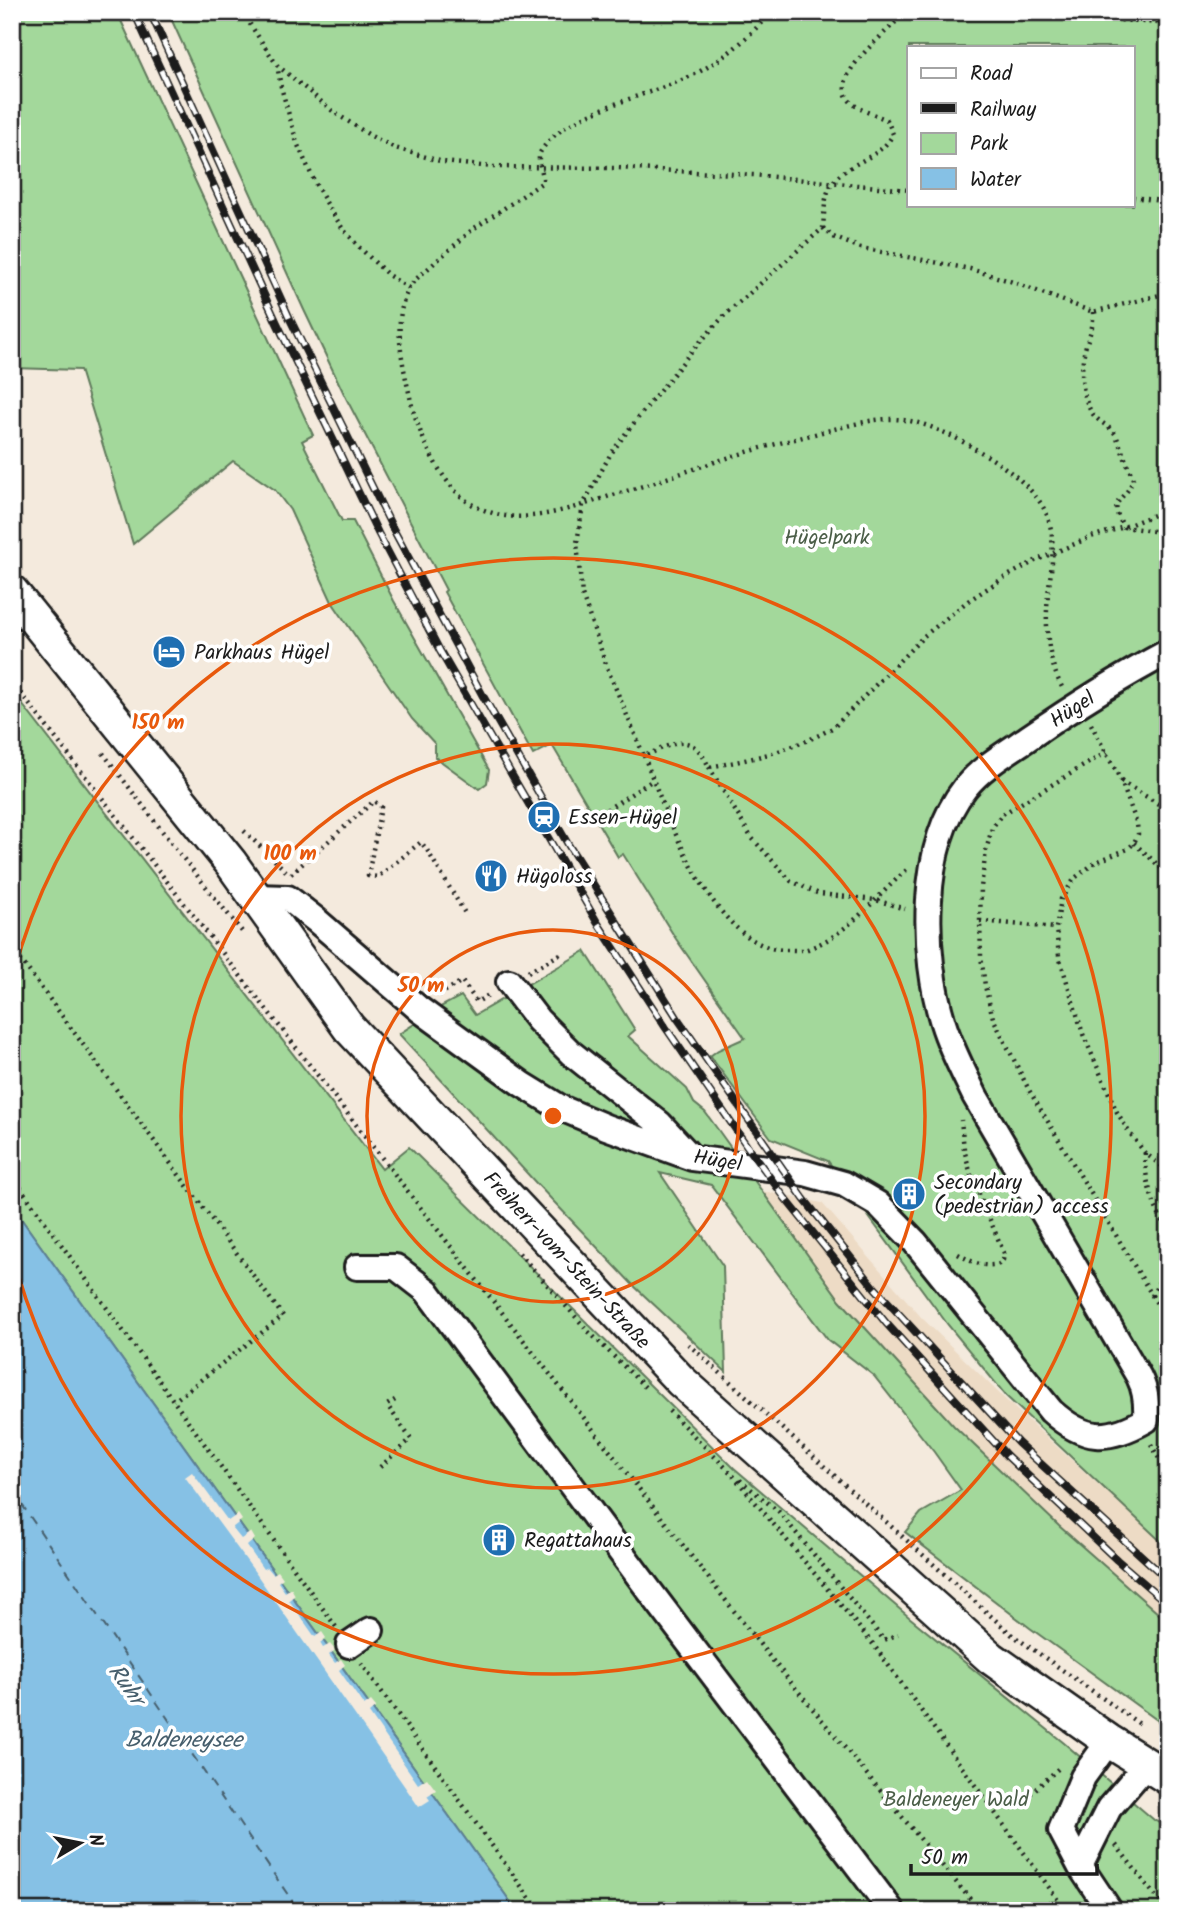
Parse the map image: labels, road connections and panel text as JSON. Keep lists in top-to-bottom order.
{
  "streets": {
    "main road": ["Freiherr-vom-Stein-Straße"],
    "street": ["Hügel"]
  },
  "crossings": [
    ["Hügel", "Freiherr-vom-Stein-Straße"]
  ],
  "water": ["Ruhr", "Baldeneysee"],
  "parks": ["Hügelpark", "Baldeneyer Wald"],
  "places": {
    "hotel": ["Parkhaus Hügel"],
    "station": ["Essen-Hügel"],
    "restaurant": ["Hügoloss"],
    "building": ["Secondary (pedestrian) access", "Regattahaus"]
  },
  "legend": [
    "Road",
    "Railway",
    "Park",
    "Water"
  ],
  "scale_bar": "50 m",
  "north": "right",
  "rings": ["150 m", "100 m", "50 m"]
}
